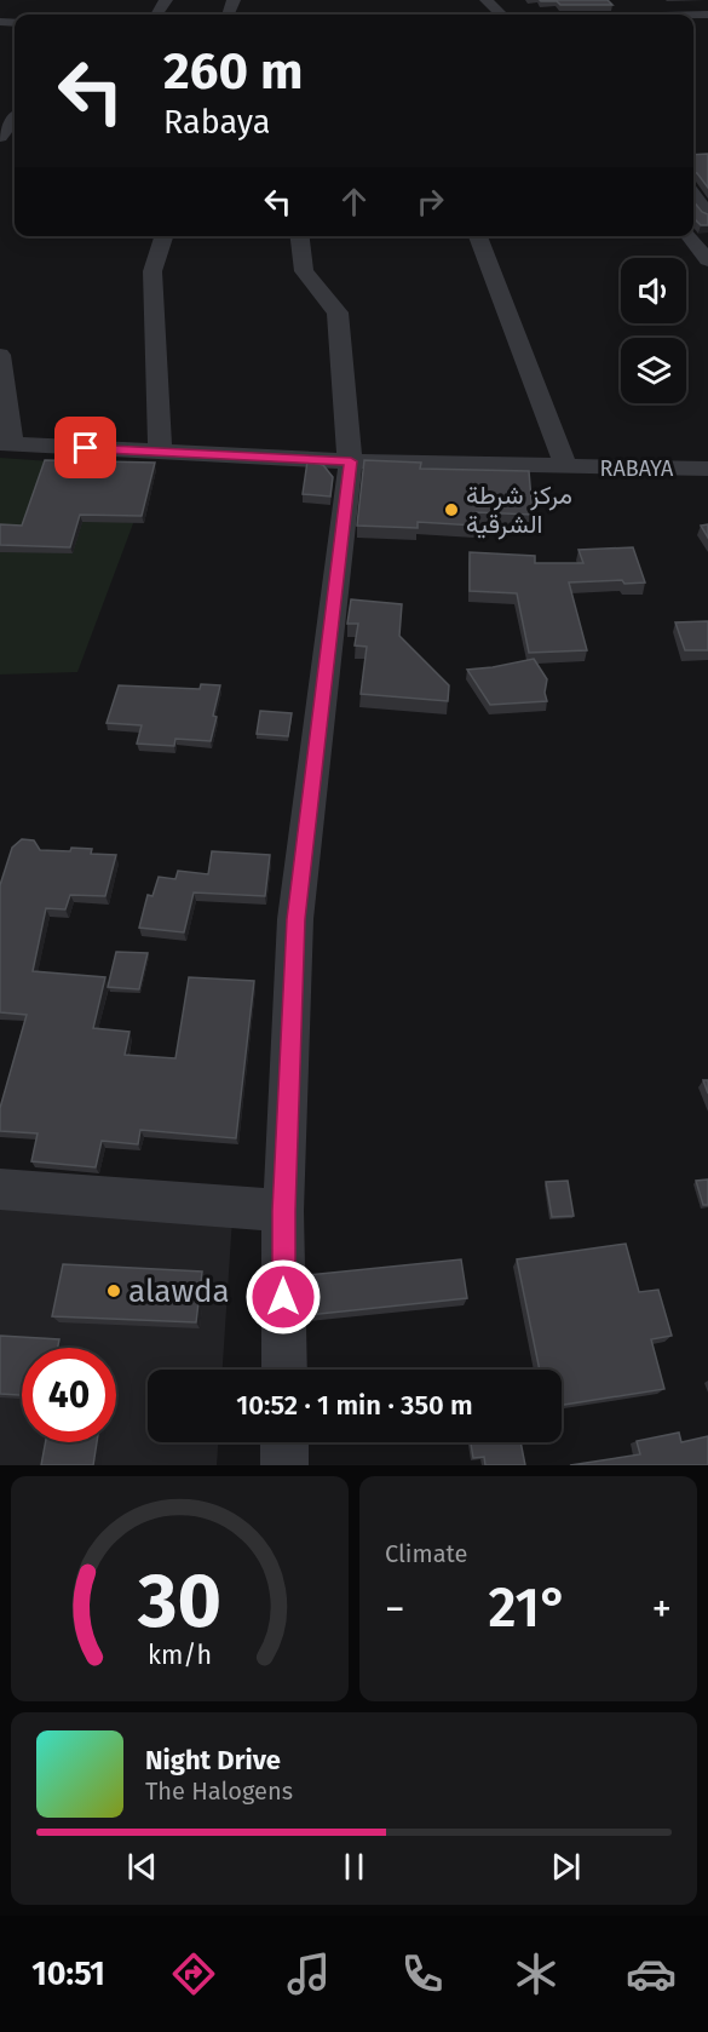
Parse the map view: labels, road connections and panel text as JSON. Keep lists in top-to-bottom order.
{
  "streets": {
    "street": ["RABAYA"]
  },
  "places": ["مركز شرطة الشرقية", "alawda"],
  "page": {
    "turn": ["260 m", "Rabaya"],
    "limit": "40",
    "trip": "10:52 · 1 min · 350 m",
    "tile": "Climate",
    "heat": ["−", "21°", "+"],
    "song": ["Night Drive", "The Halogens"],
    "tabs": "10:51",
    "gauge": ["30", "km/h"]
  }
}
